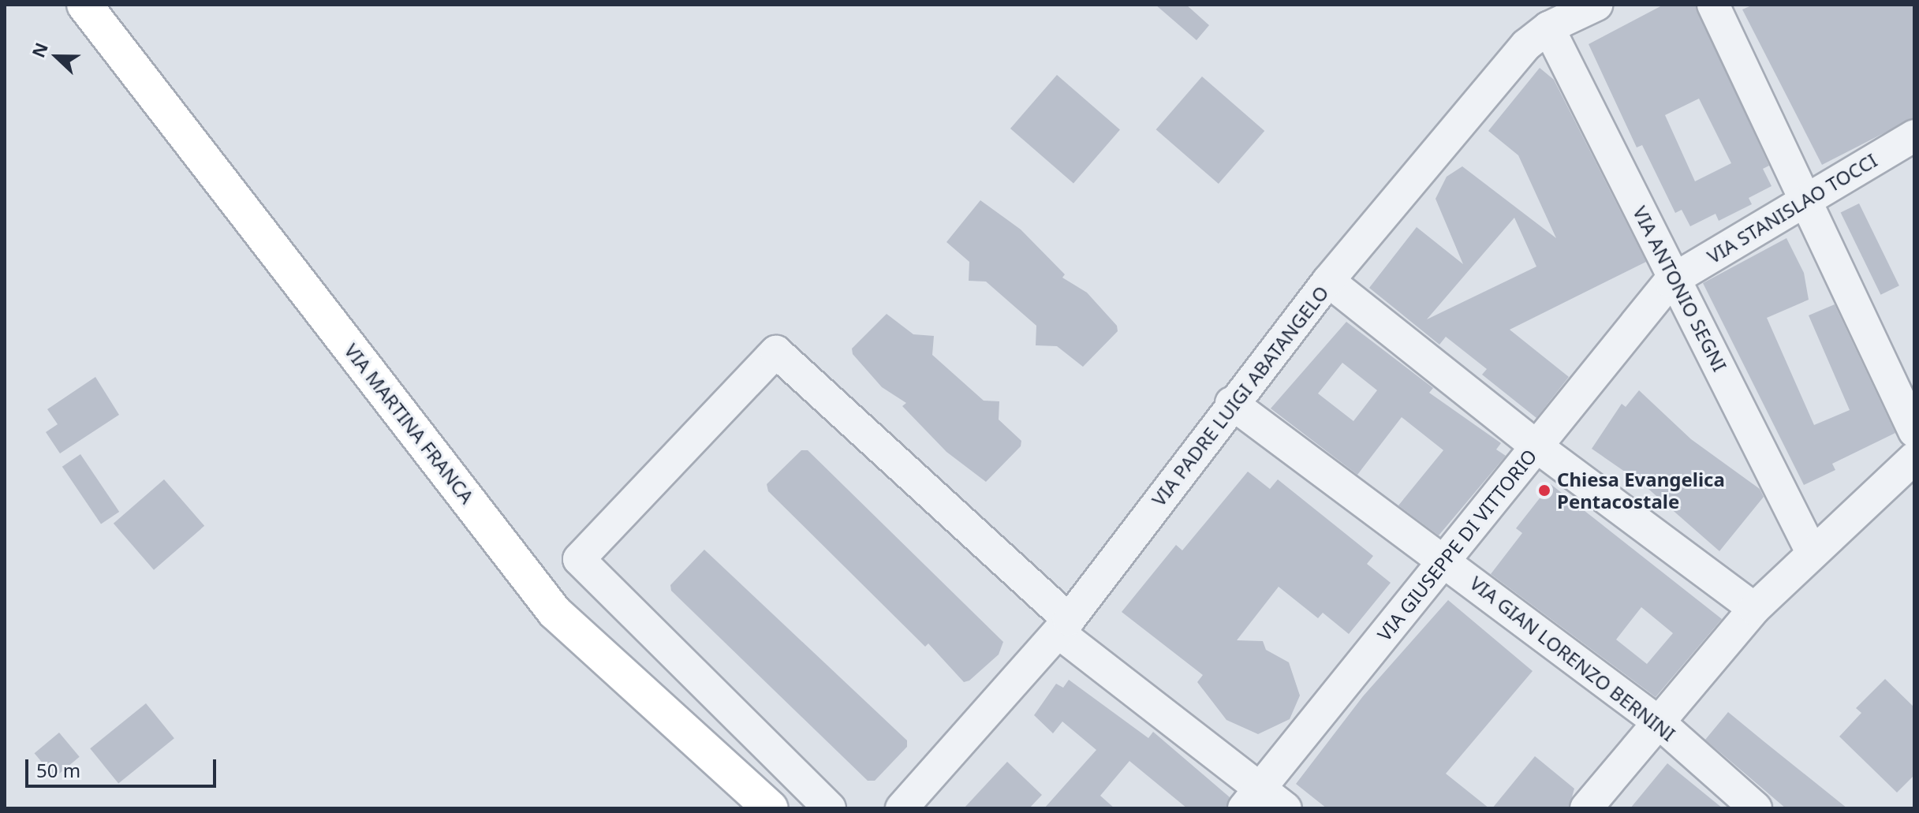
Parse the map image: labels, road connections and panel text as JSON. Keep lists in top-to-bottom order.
{
  "streets": {
    "main road": ["VIA MARTINA FRANCA"],
    "street": [
      "VIA STANISLAO TOCCI",
      "VIA ANTONIO SEGNI",
      "VIA PADRE LUIGI ABATANGELO",
      "VIA GIUSEPPE DI VITTORIO",
      "VIA GIAN LORENZO BERNINI"
    ]
  },
  "crossings": [
    ["VIA STANISLAO TOCCI", "VIA ANTONIO SEGNI"],
    ["VIA STANISLAO TOCCI", "VIA GIUSEPPE DI VITTORIO"],
    ["VIA ANTONIO SEGNI", "VIA PADRE LUIGI ABATANGELO"],
    ["VIA ANTONIO SEGNI", "VIA GIUSEPPE DI VITTORIO"],
    ["VIA PADRE LUIGI ABATANGELO", "VIA GIAN LORENZO BERNINI"],
    ["VIA GIUSEPPE DI VITTORIO", "VIA GIAN LORENZO BERNINI"]
  ],
  "places": ["Chiesa Evangelica Pentacostale"],
  "scale_bar": "50 m",
  "north": "left"
}
